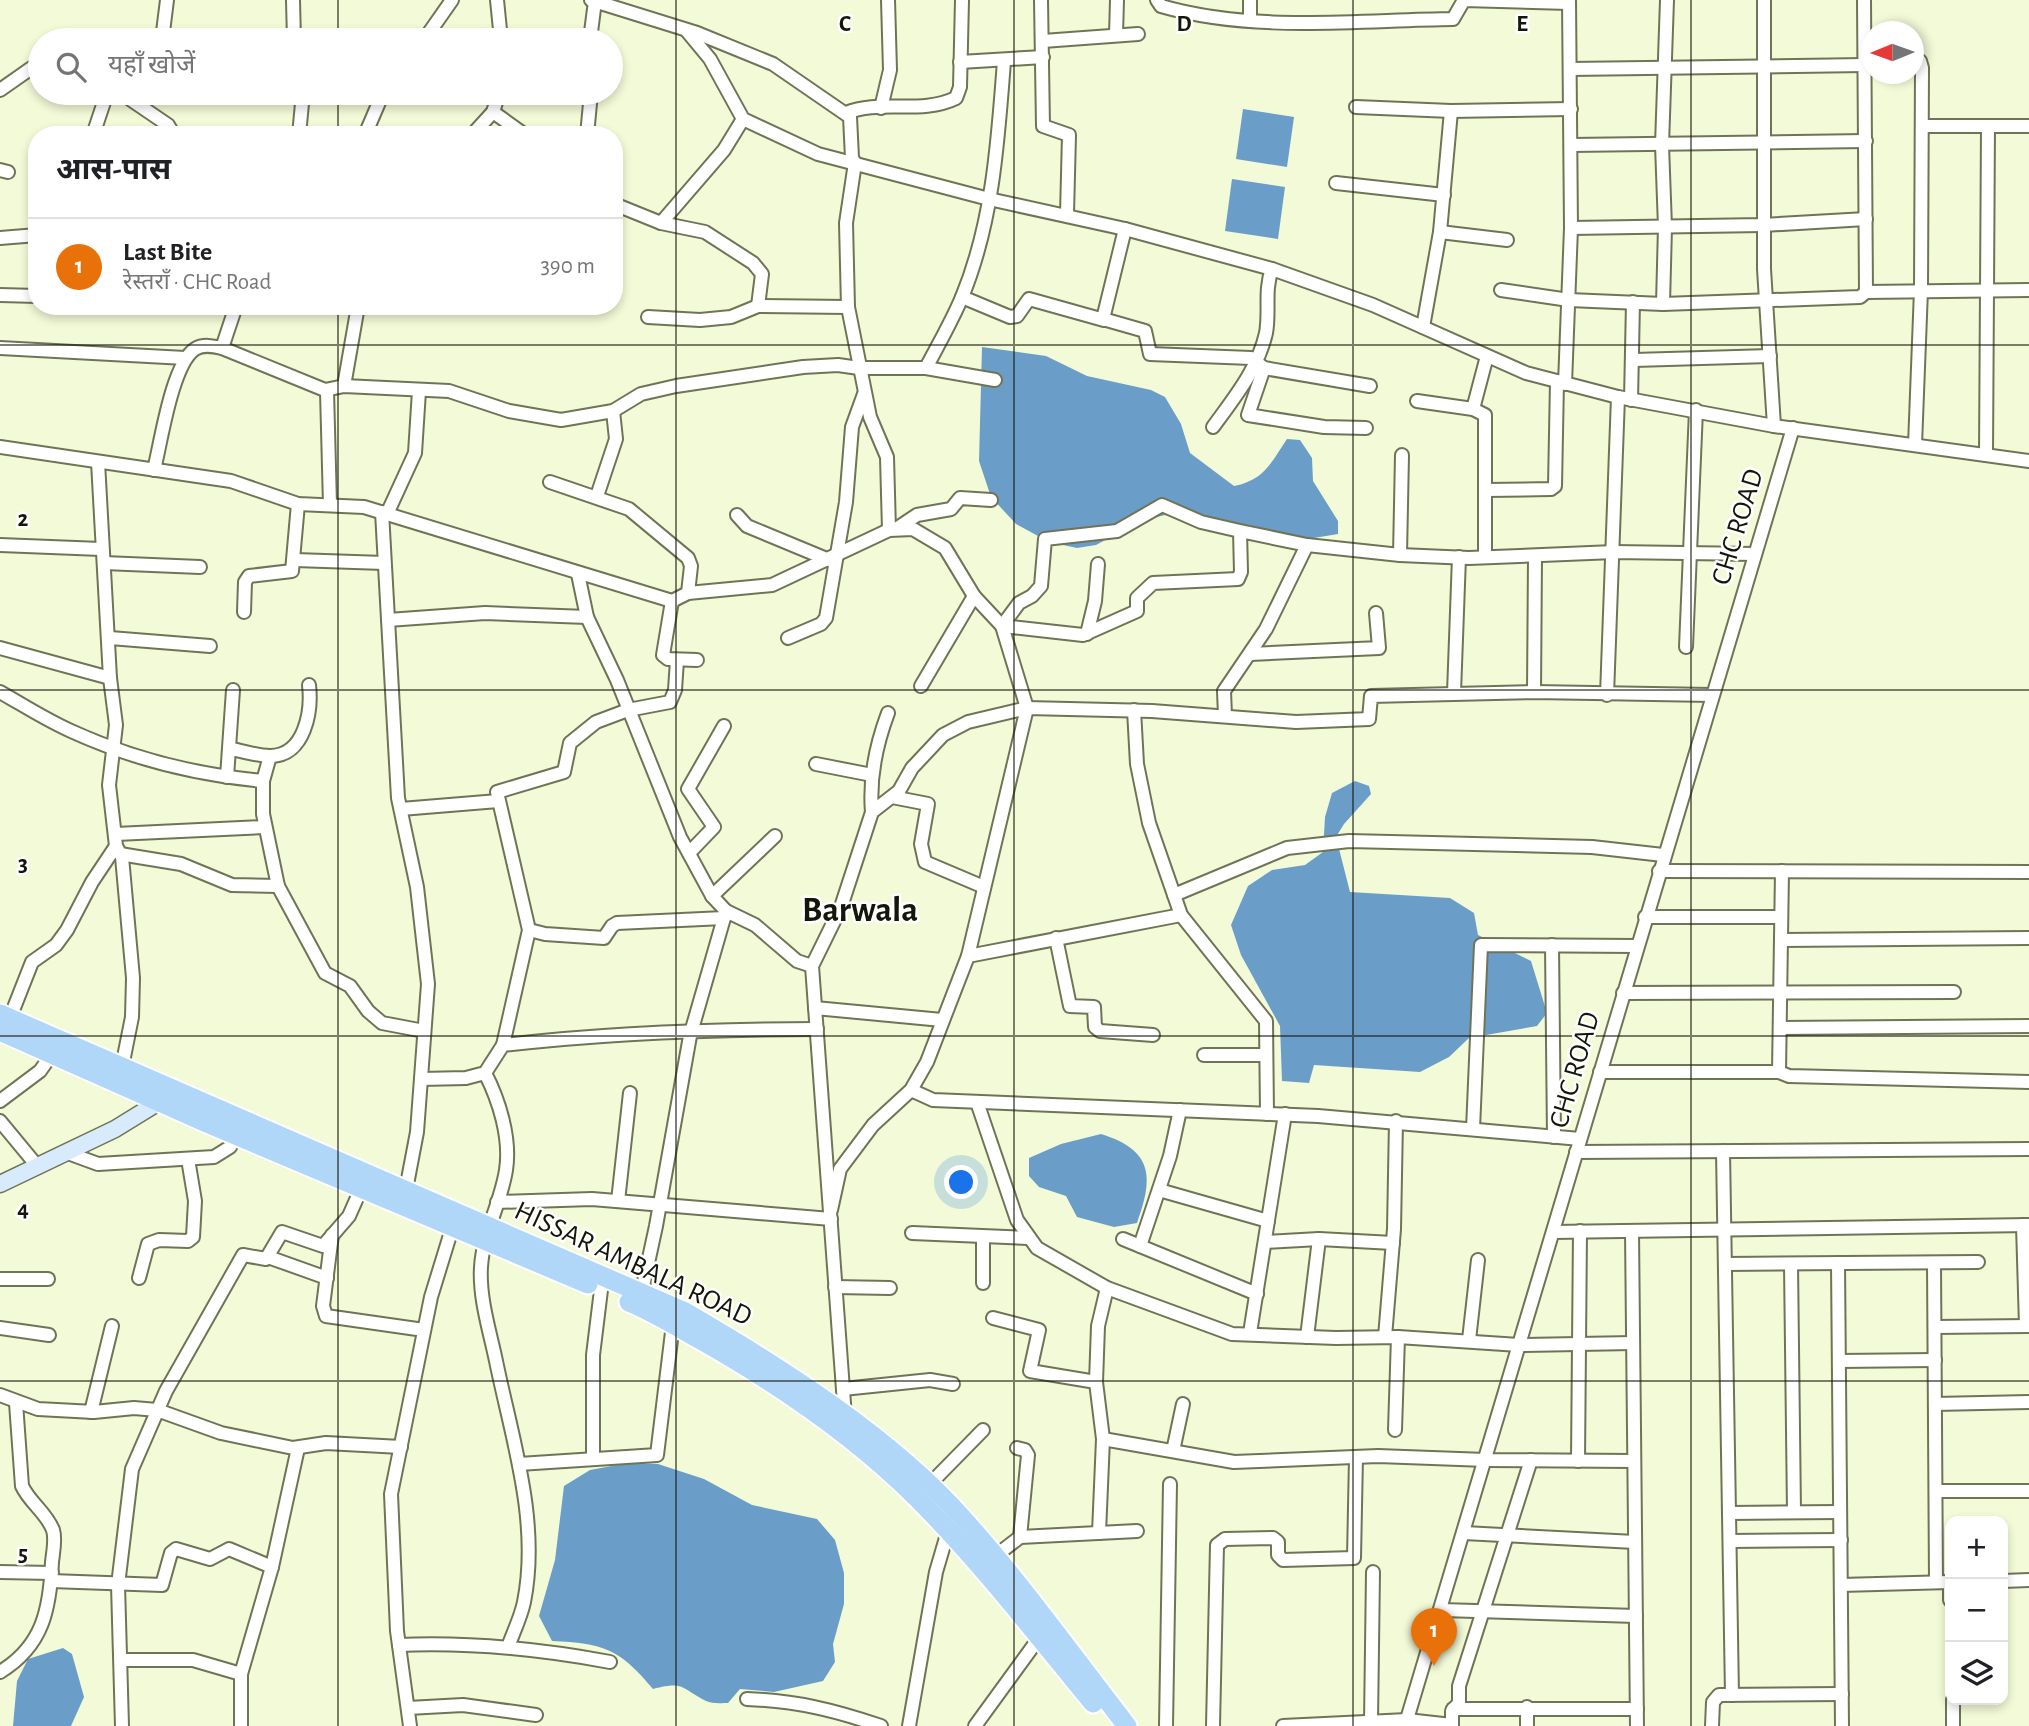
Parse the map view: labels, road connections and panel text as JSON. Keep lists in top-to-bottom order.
{
  "streets": {
    "main road": ["HISSAR AMBALA ROAD"],
    "street": ["CHC ROAD"]
  },
  "districts": ["Barwala"],
  "north": "left",
  "page": {
    "search": "यहाँ खोजें",
    "heading": "आस-पास",
    "list": [
      {
        "mark": "1",
        "name": "Last Bite",
        "note": "रेस्तराँ · CHC Road",
        "value": "390 m"
      }
    ],
    "map_buttons": ["+", "−"],
    "pins": "1"
  },
  "grid": {
    "columns": ["C", "D", "E"],
    "rows": [
      "2",
      "3",
      "4",
      "5"
    ]
  }
}
